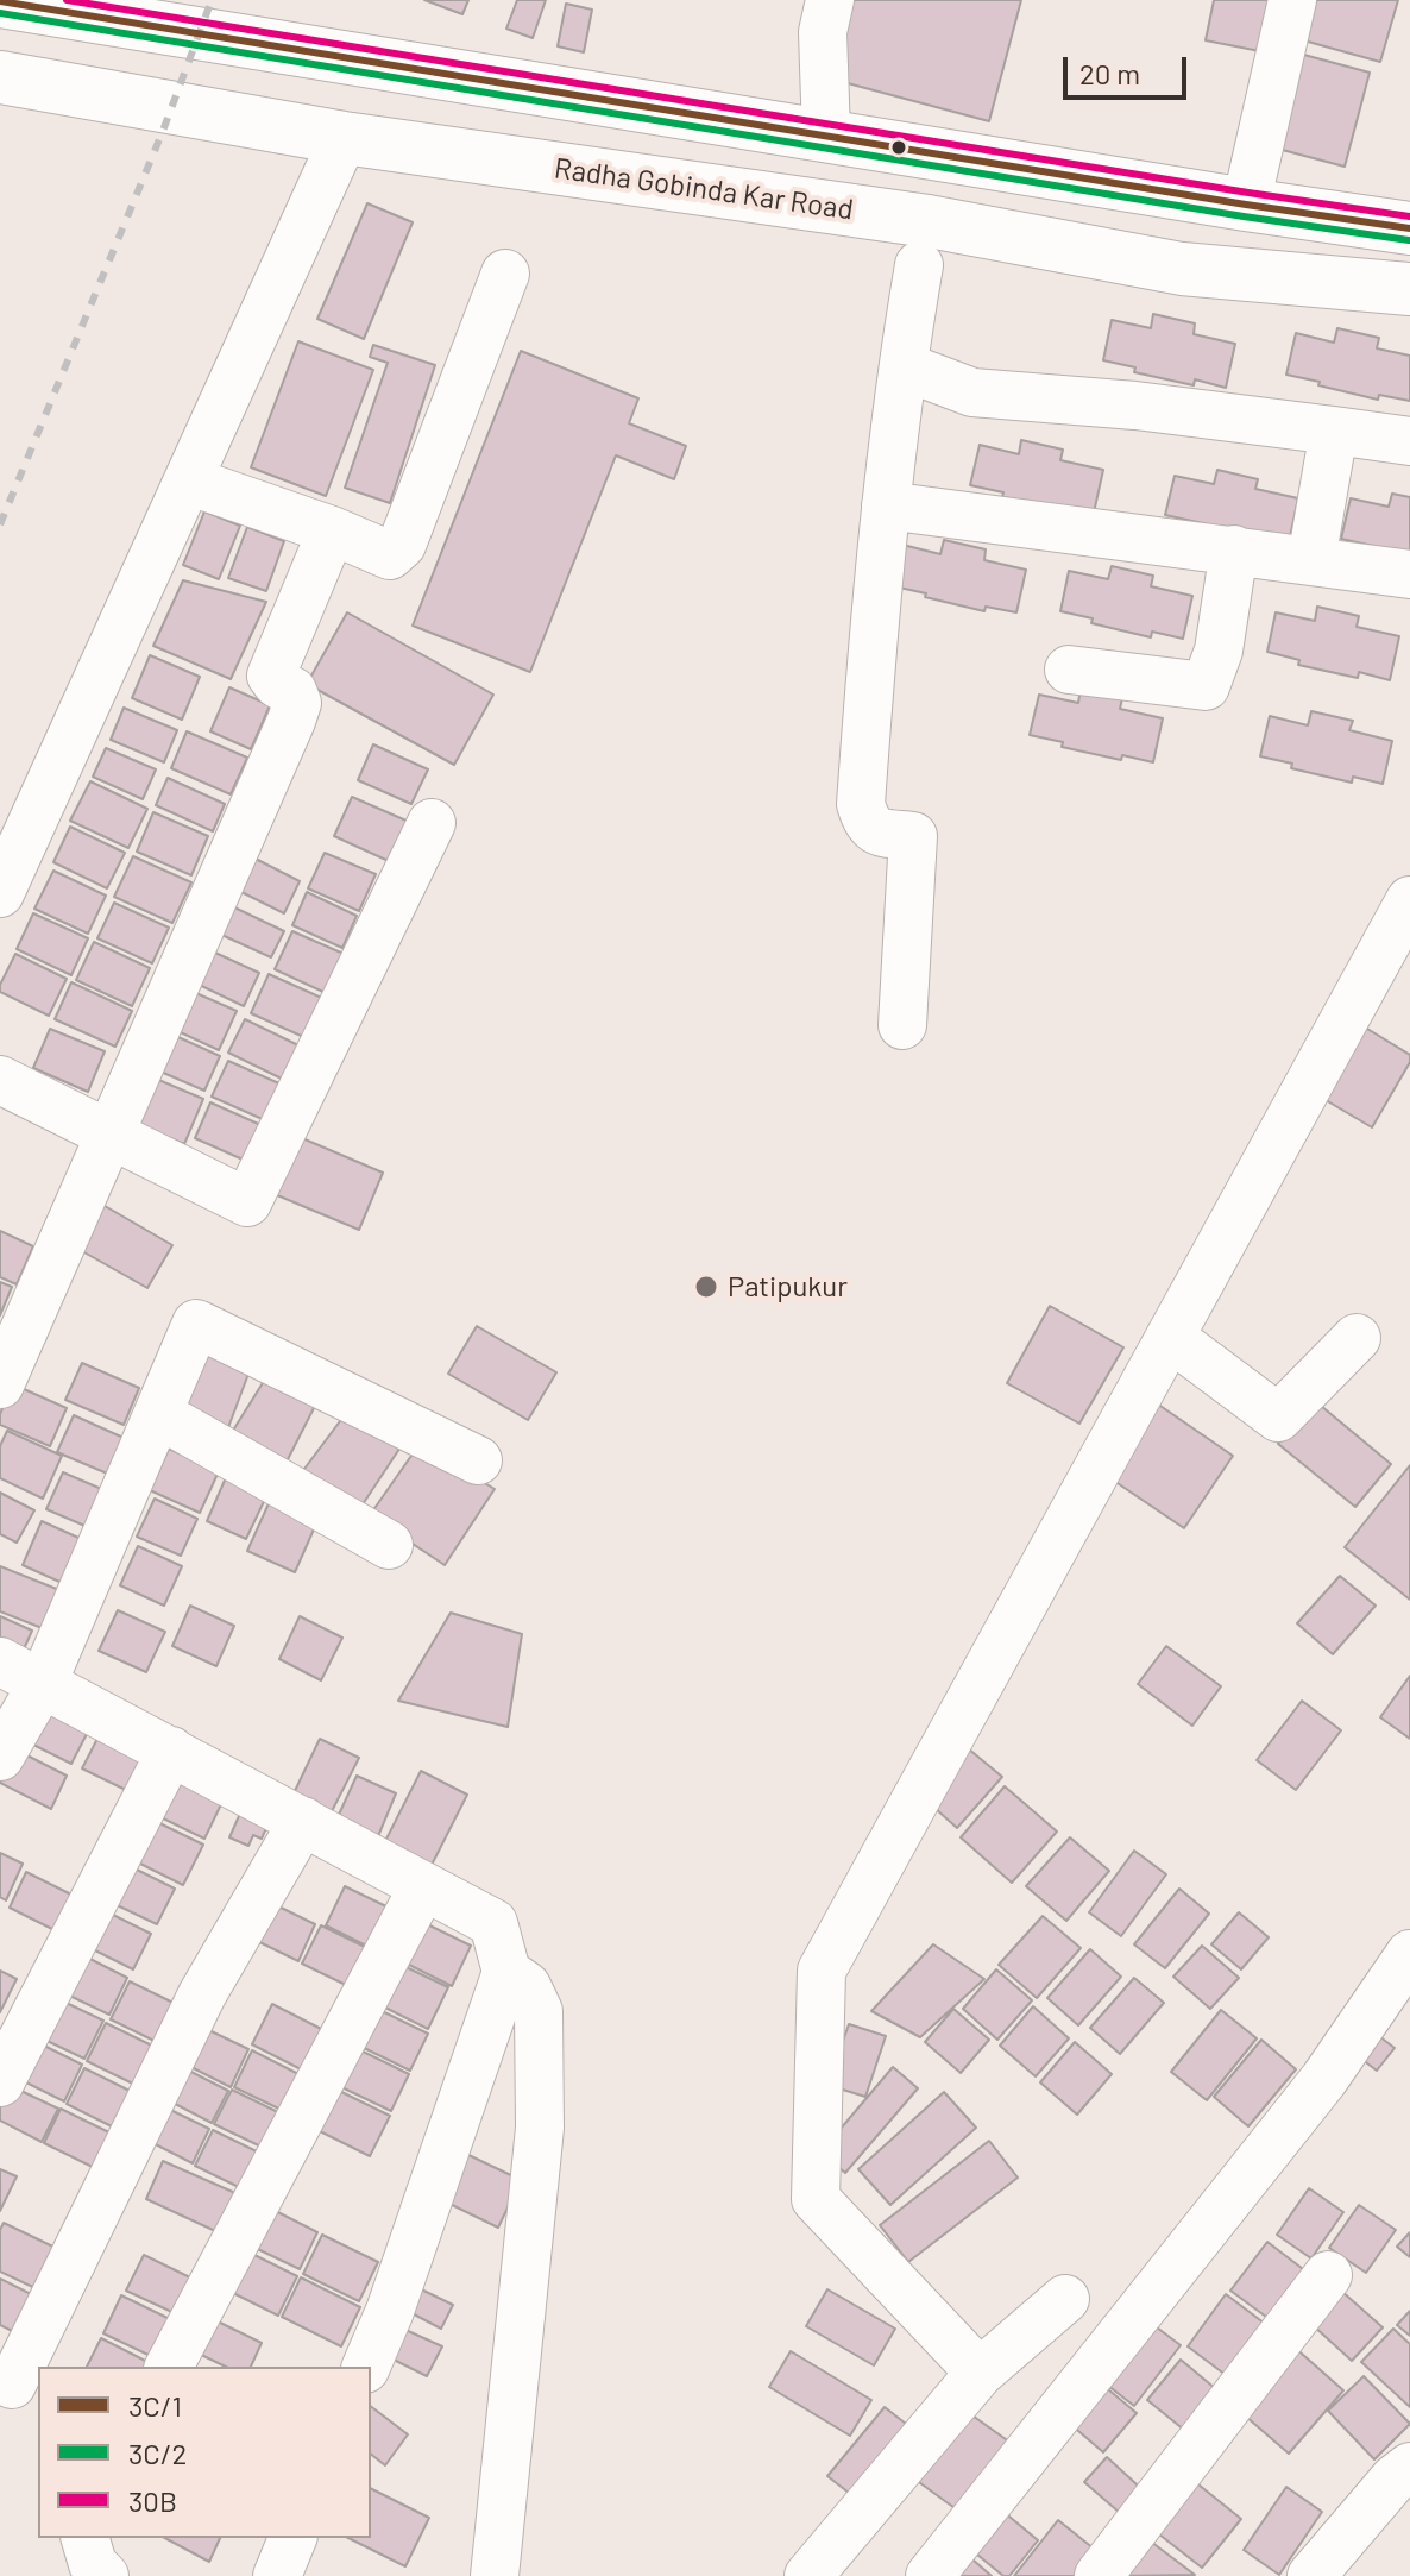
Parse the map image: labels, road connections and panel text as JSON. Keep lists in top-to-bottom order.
{
  "streets": {
    "main road": ["Radha Gobinda Kar Road"]
  },
  "places": ["Patipukur"],
  "lines": ["transit line 30B", "transit line 3C/1", "transit line 3C/2"],
  "legend": ["3C/1", "3C/2", "30B"],
  "scale_bar": "20 m"
}
